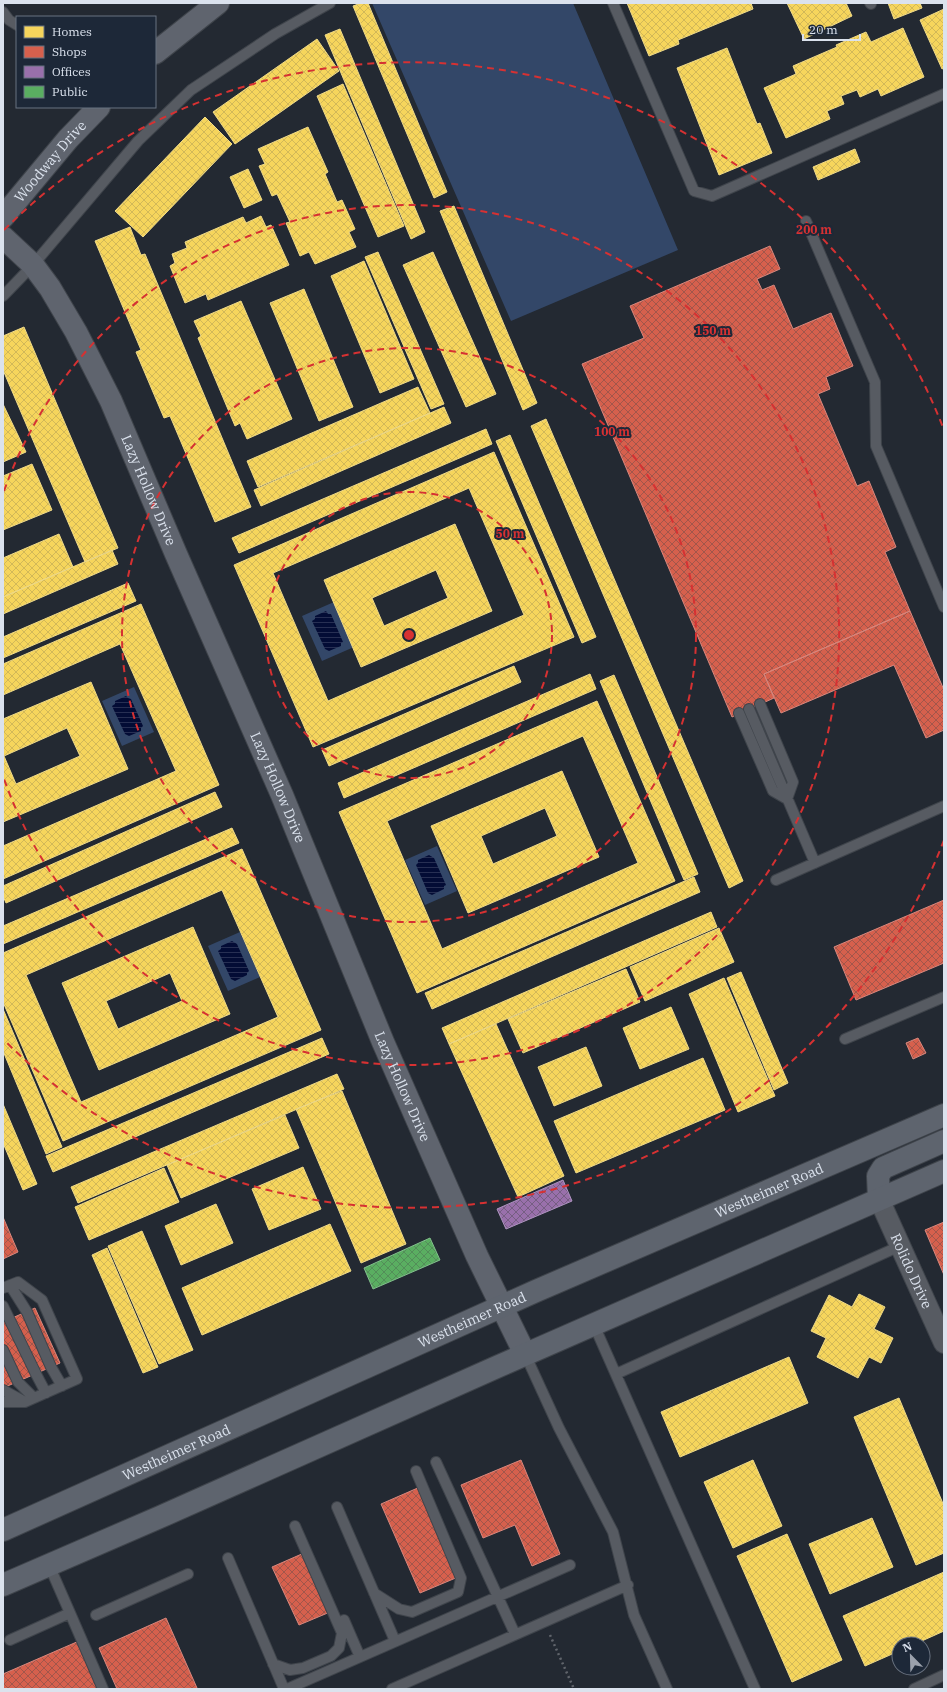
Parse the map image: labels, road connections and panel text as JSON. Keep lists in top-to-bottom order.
{
  "streets": {
    "main road": ["Westheimer Road"],
    "street": ["Woodway Drive", "Lazy Hollow Drive", "Rolido Drive"]
  },
  "crossings": [
    ["Lazy Hollow Drive", "Westheimer Road"]
  ],
  "legend": [
    "Homes",
    "Shops",
    "Offices",
    "Public"
  ],
  "scale_bar": "20 m",
  "north": "top left",
  "rings": [
    "200 m",
    "150 m",
    "100 m",
    "50 m"
  ]
}
